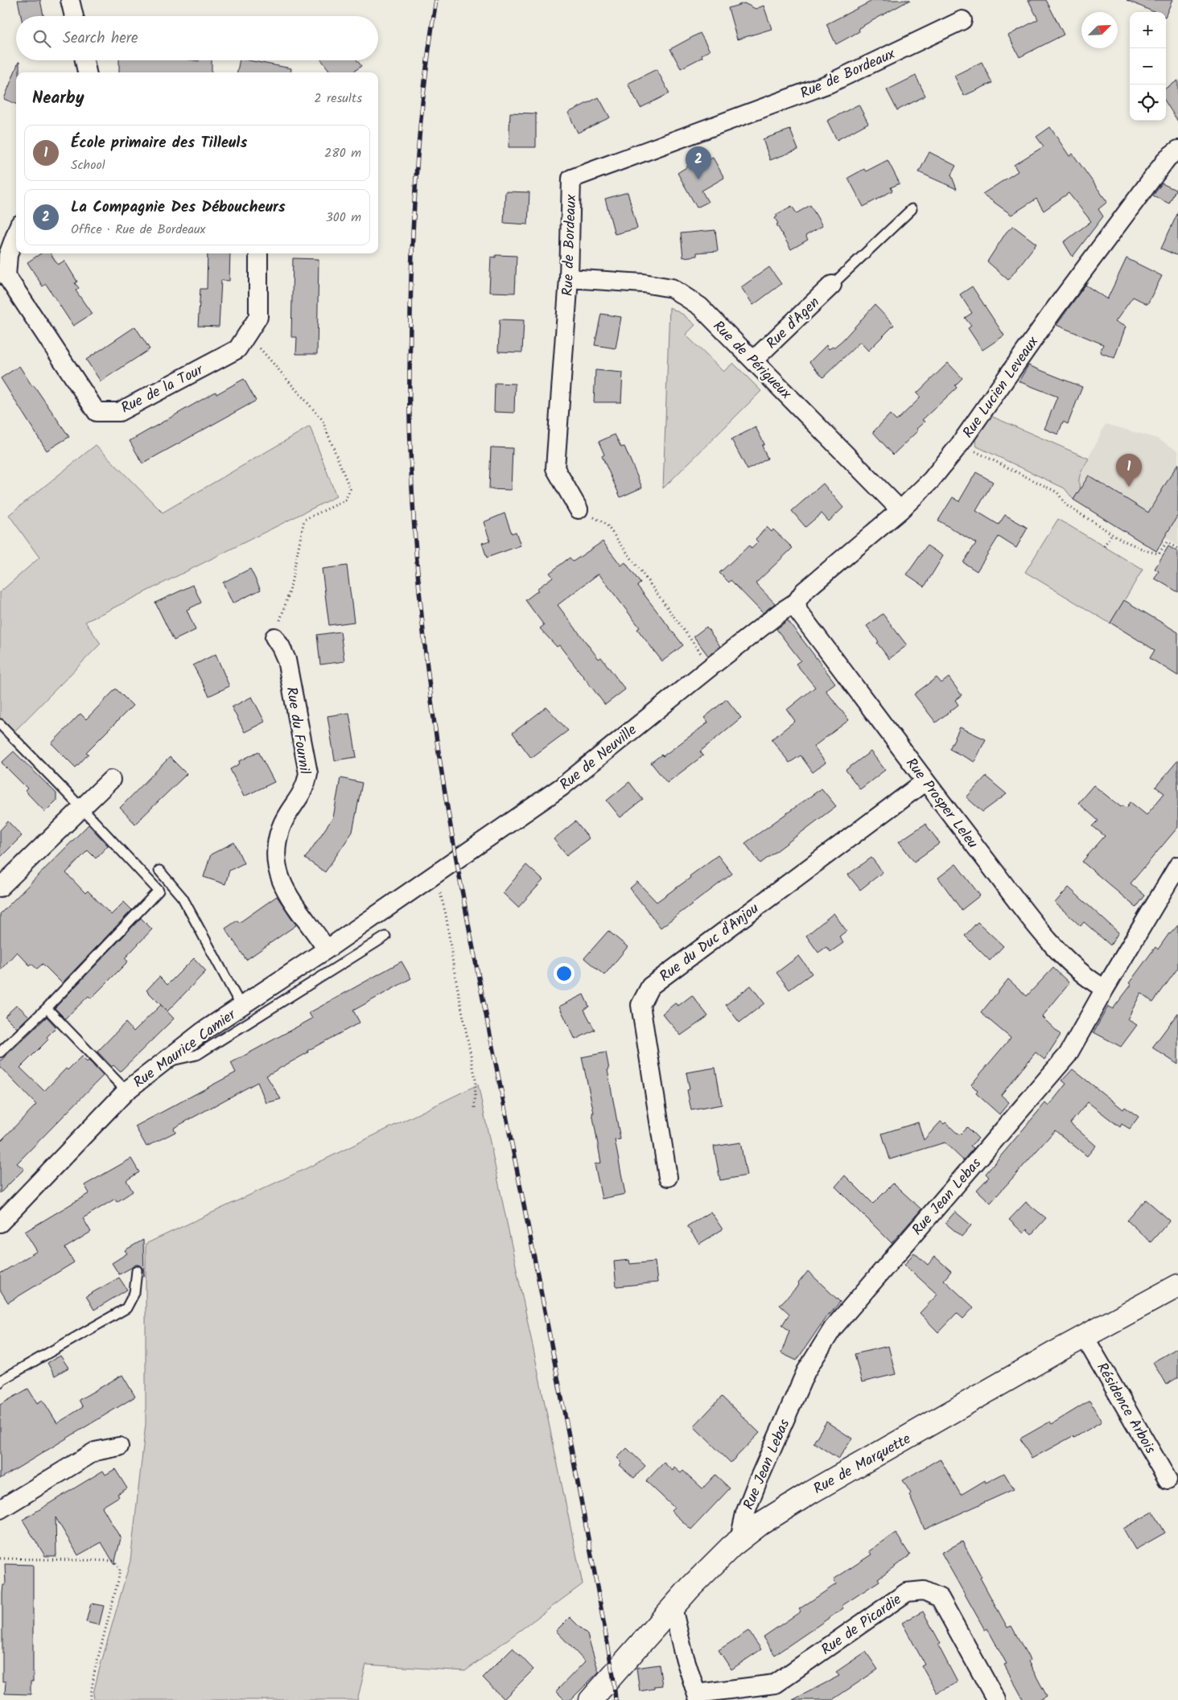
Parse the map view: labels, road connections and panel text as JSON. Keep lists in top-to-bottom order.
{
  "streets": {
    "street": [
      "Rue de Bordeaux",
      "Rue d'Agen",
      "Rue de Périgueux",
      "Rue Lucien Leveaux",
      "Rue de la Tour",
      "Rue du Fournil",
      "Rue de Neuville",
      "Rue Prosper Leleu",
      "Rue du Duc d'Anjou",
      "Rue Maurice Camier",
      "Rue Jean Lebas",
      "Résidence Arbois",
      "Rue de Marquette",
      "Rue de Picardie"
    ]
  },
  "crossings": [
    ["Rue de Bordeaux", "Rue de Périgueux"],
    ["Rue d'Agen", "Rue de Périgueux"],
    ["Rue de Périgueux", "Rue Lucien Leveaux"],
    ["Rue Lucien Leveaux", "Rue de Neuville"],
    ["Rue Lucien Leveaux", "Rue Prosper Leleu"],
    ["Rue du Fournil", "Rue Maurice Camier"],
    ["Rue de Neuville", "Rue Prosper Leleu"],
    ["Rue de Neuville", "Rue Maurice Camier"],
    ["Rue Prosper Leleu", "Rue du Duc d'Anjou"],
    ["Rue Prosper Leleu", "Rue Jean Lebas"],
    ["Rue Jean Lebas", "Rue de Marquette"],
    ["Résidence Arbois", "Rue de Marquette"]
  ],
  "north": "top right",
  "page": {
    "map_buttons": ["+", "−"],
    "search": "Search here",
    "heading": ["Nearby", "2 results"],
    "list": [
      {
        "mark": "1",
        "name": "École primaire des Tilleuls",
        "note": "School",
        "value": "280 m"
      },
      {
        "mark": "2",
        "name": "La Compagnie Des Déboucheurs",
        "note": "Office · Rue de Bordeaux",
        "value": "300 m"
      }
    ],
    "pins": ["2", "1"]
  }
}
